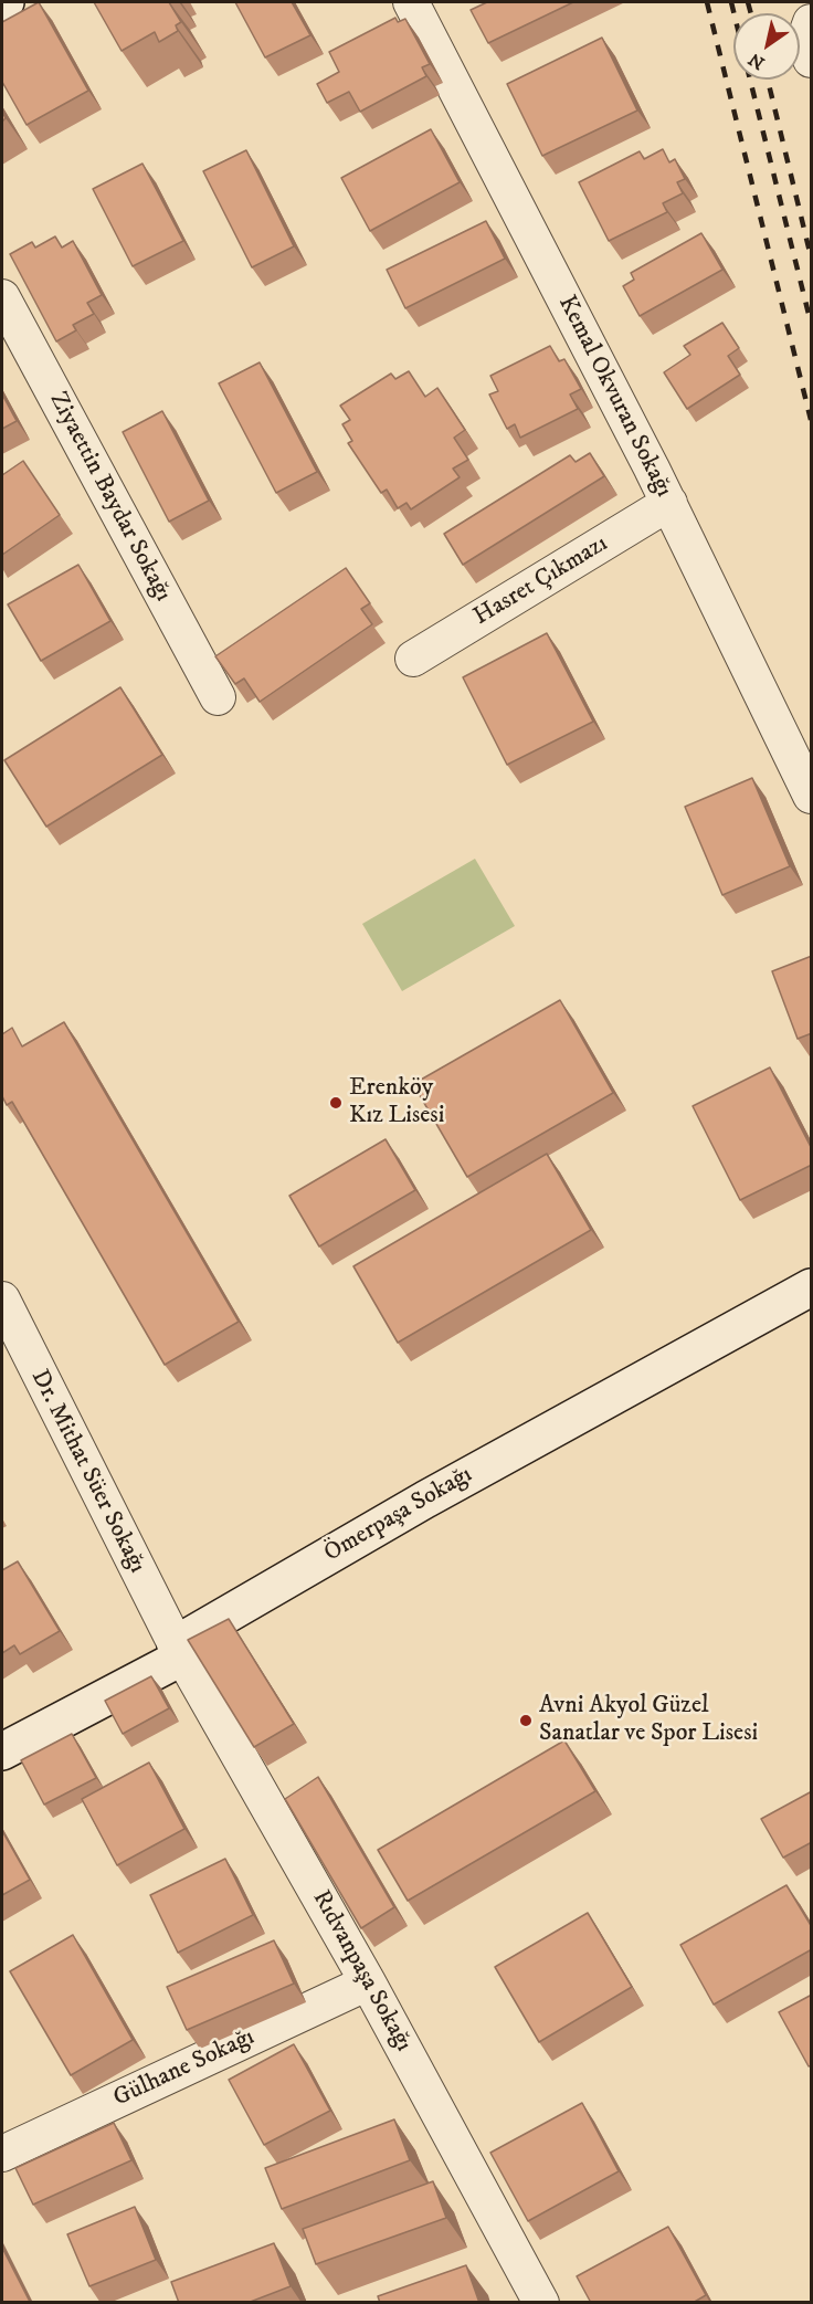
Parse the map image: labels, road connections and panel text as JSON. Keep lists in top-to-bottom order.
{
  "streets": {
    "street": [
      "Kemal Okvuran Sokağı",
      "Ziyaettin Baydar Sokağı",
      "Hasret Çıkmazı",
      "Dr. Mithat Süer Sokağı",
      "Ömerpaşa Sokağı",
      "Rıdvanpaşa Sokağı",
      "Gülhane Sokağı"
    ]
  },
  "crossings": [
    ["Kemal Okvuran Sokağı", "Hasret Çıkmazı"],
    ["Dr. Mithat Süer Sokağı", "Ömerpaşa Sokağı"],
    ["Dr. Mithat Süer Sokağı", "Rıdvanpaşa Sokağı"],
    ["Ömerpaşa Sokağı", "Rıdvanpaşa Sokağı"],
    ["Rıdvanpaşa Sokağı", "Gülhane Sokağı"]
  ],
  "places": ["Erenköy Kız Lisesi", "Avni Akyol Güzel Sanatlar ve Spor Lisesi"],
  "north": "bottom left"
}
